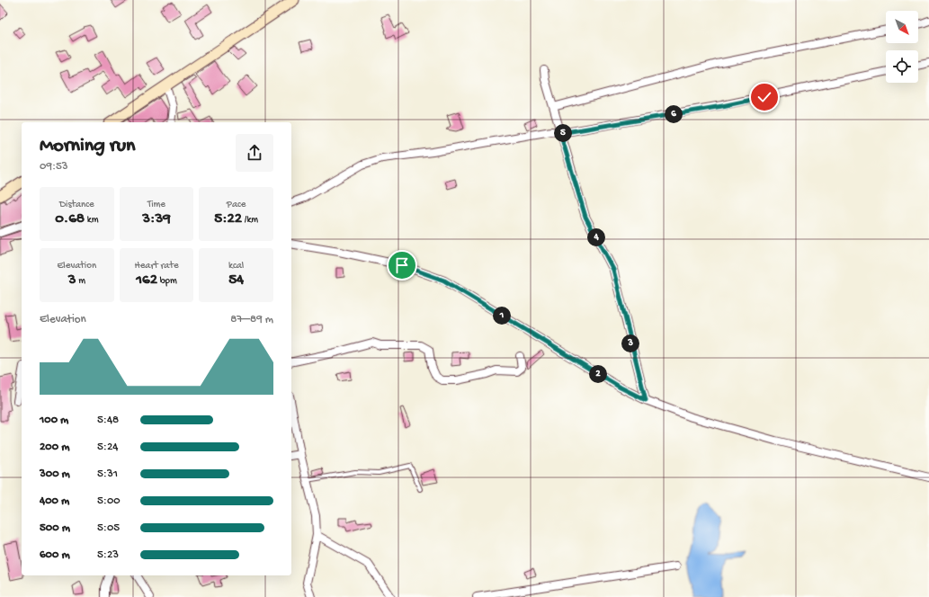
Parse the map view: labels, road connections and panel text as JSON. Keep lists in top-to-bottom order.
{
  "north": "bottom right",
  "page": {
    "pins": [
      "6",
      "5",
      "4",
      "1",
      "3",
      "2"
    ],
    "heading": ["Morning run", "09:53"],
    "stats": [
      ["Distance", "0.68 km"],
      ["Time", "3:39"],
      ["Pace", "5:22 /km"],
      ["Elevation", "3 m"],
      ["Heart rate", "162 bpm"],
      ["kcal", "54"]
    ],
    "chart": ["Elevation", "87–89 m"],
    "list": [
      {
        "name": "100 m",
        "note": "5:48"
      },
      {
        "name": "200 m",
        "note": "5:24"
      },
      {
        "name": "300 m",
        "note": "5:31"
      },
      {
        "name": "400 m",
        "note": "5:00"
      },
      {
        "name": "500 m",
        "note": "5:05"
      },
      {
        "name": "600 m",
        "note": "5:23"
      }
    ]
  }
}
